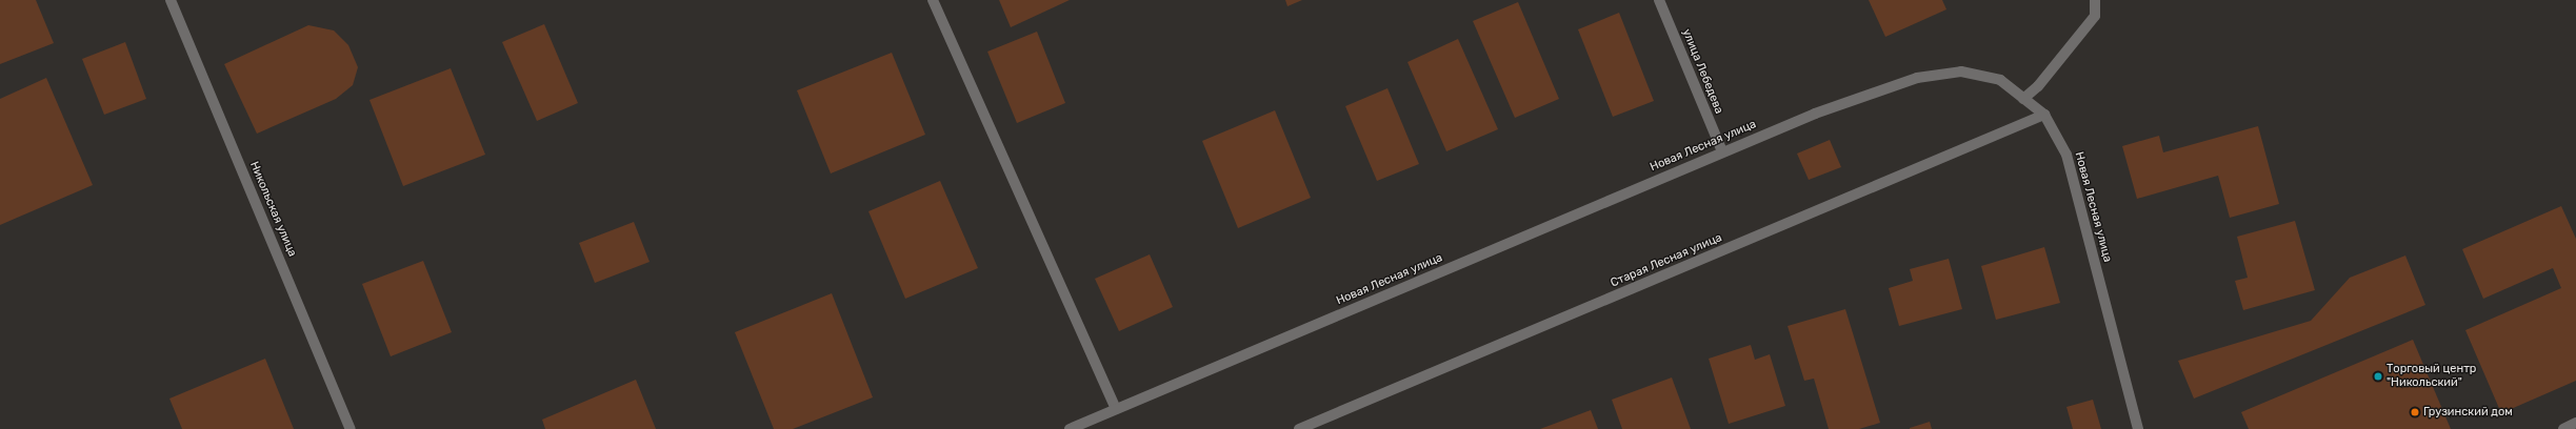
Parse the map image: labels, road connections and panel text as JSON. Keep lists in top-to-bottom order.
{
  "streets": {
    "street": [
      "улица Лебедева",
      "Новая Лесная улица",
      "Никольская улица",
      "Старая Лесная улица"
    ]
  },
  "crossings": [
    ["улица Лебедева", "Новая Лесная улица"],
    ["Новая Лесная улица", "Старая Лесная улица"]
  ],
  "places": ["Торговый центр \"Никольский\"", "Грузинский дом"]
}
